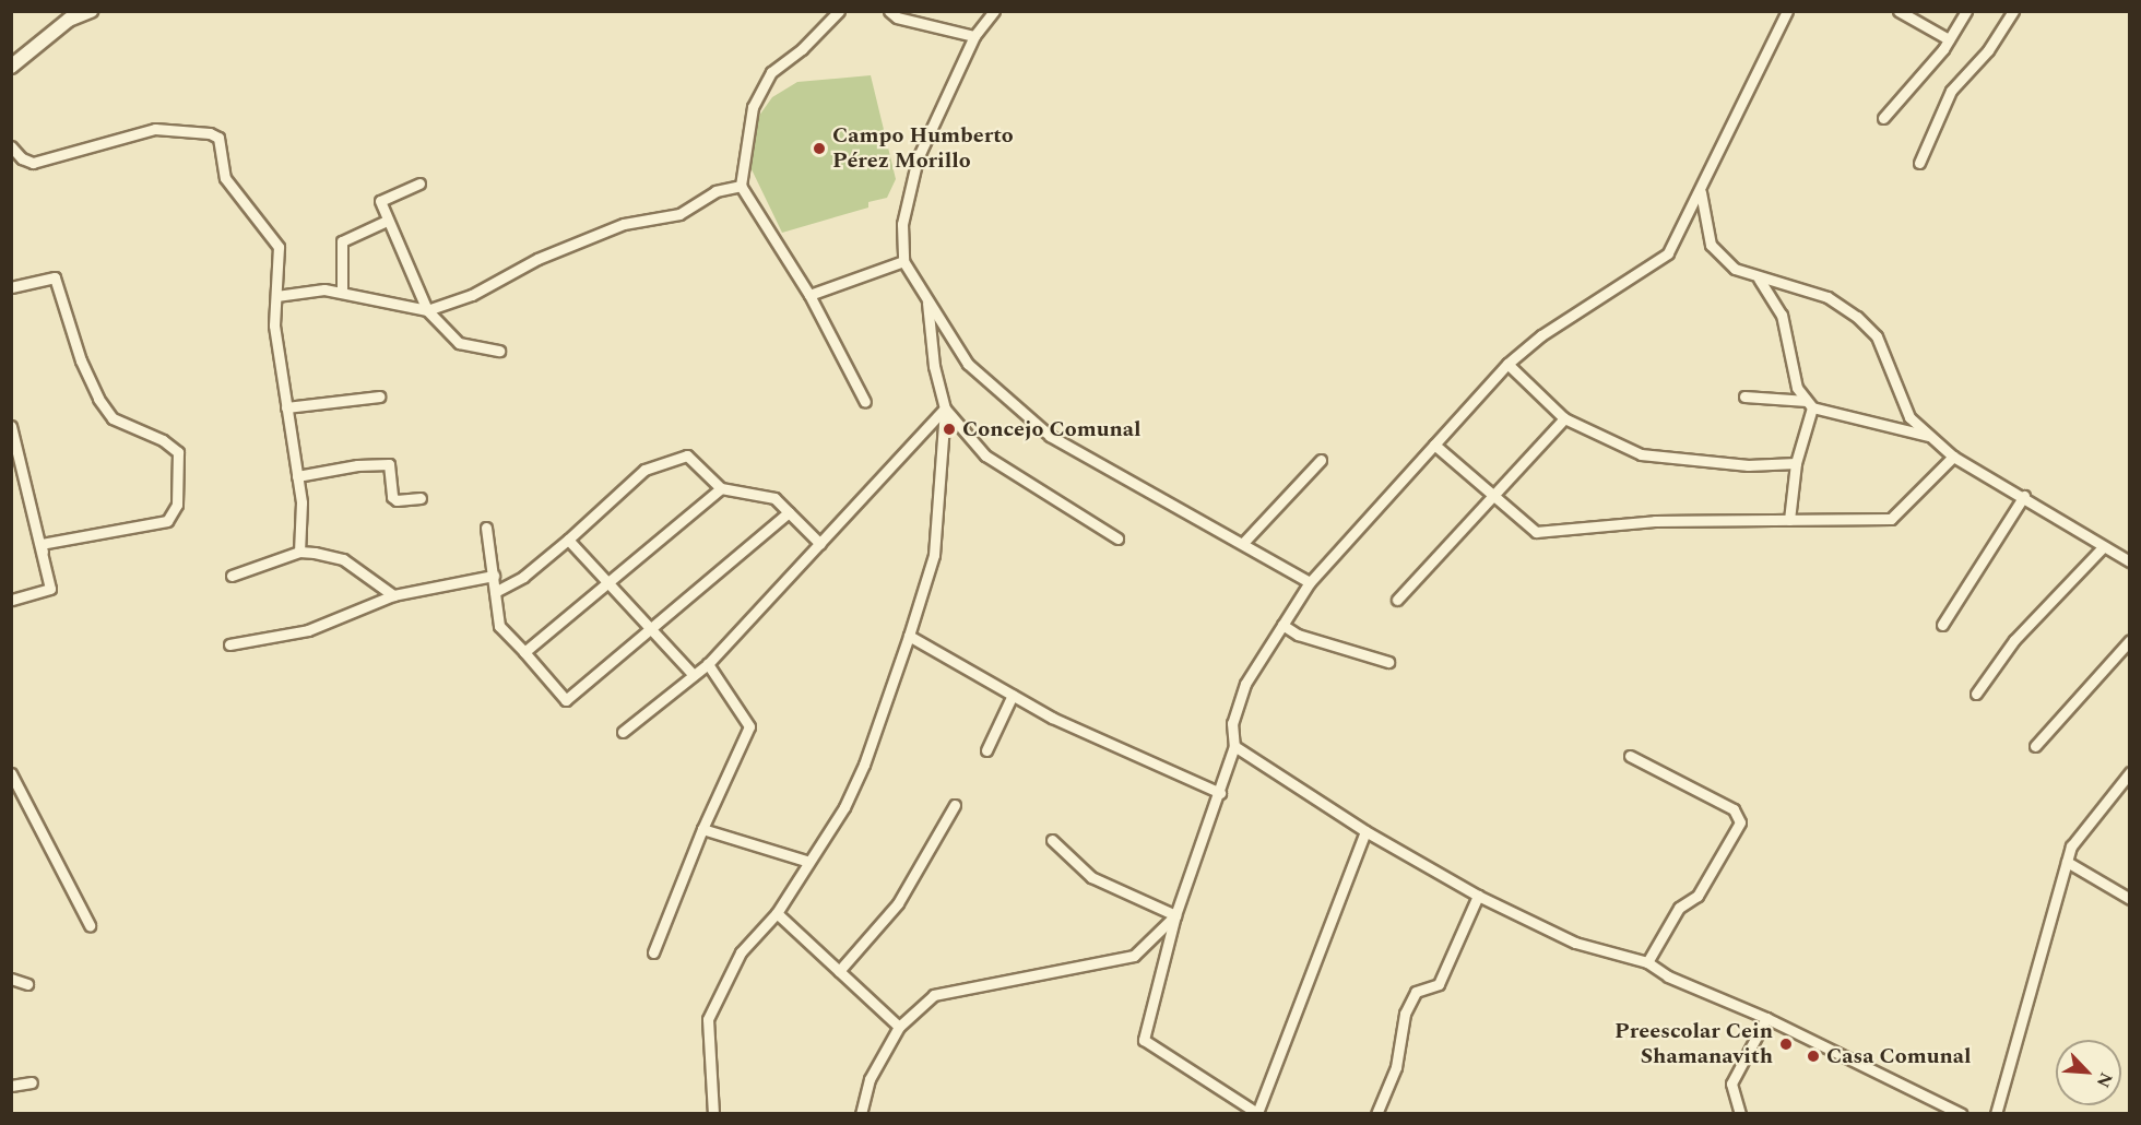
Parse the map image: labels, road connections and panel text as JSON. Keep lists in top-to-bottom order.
{
  "places": [
    "Campo Humberto Pérez Morillo",
    "Concejo Comunal",
    "Preescolar Cein Shamanavith",
    "Casa Comunal"
  ],
  "north": "bottom right"
}
